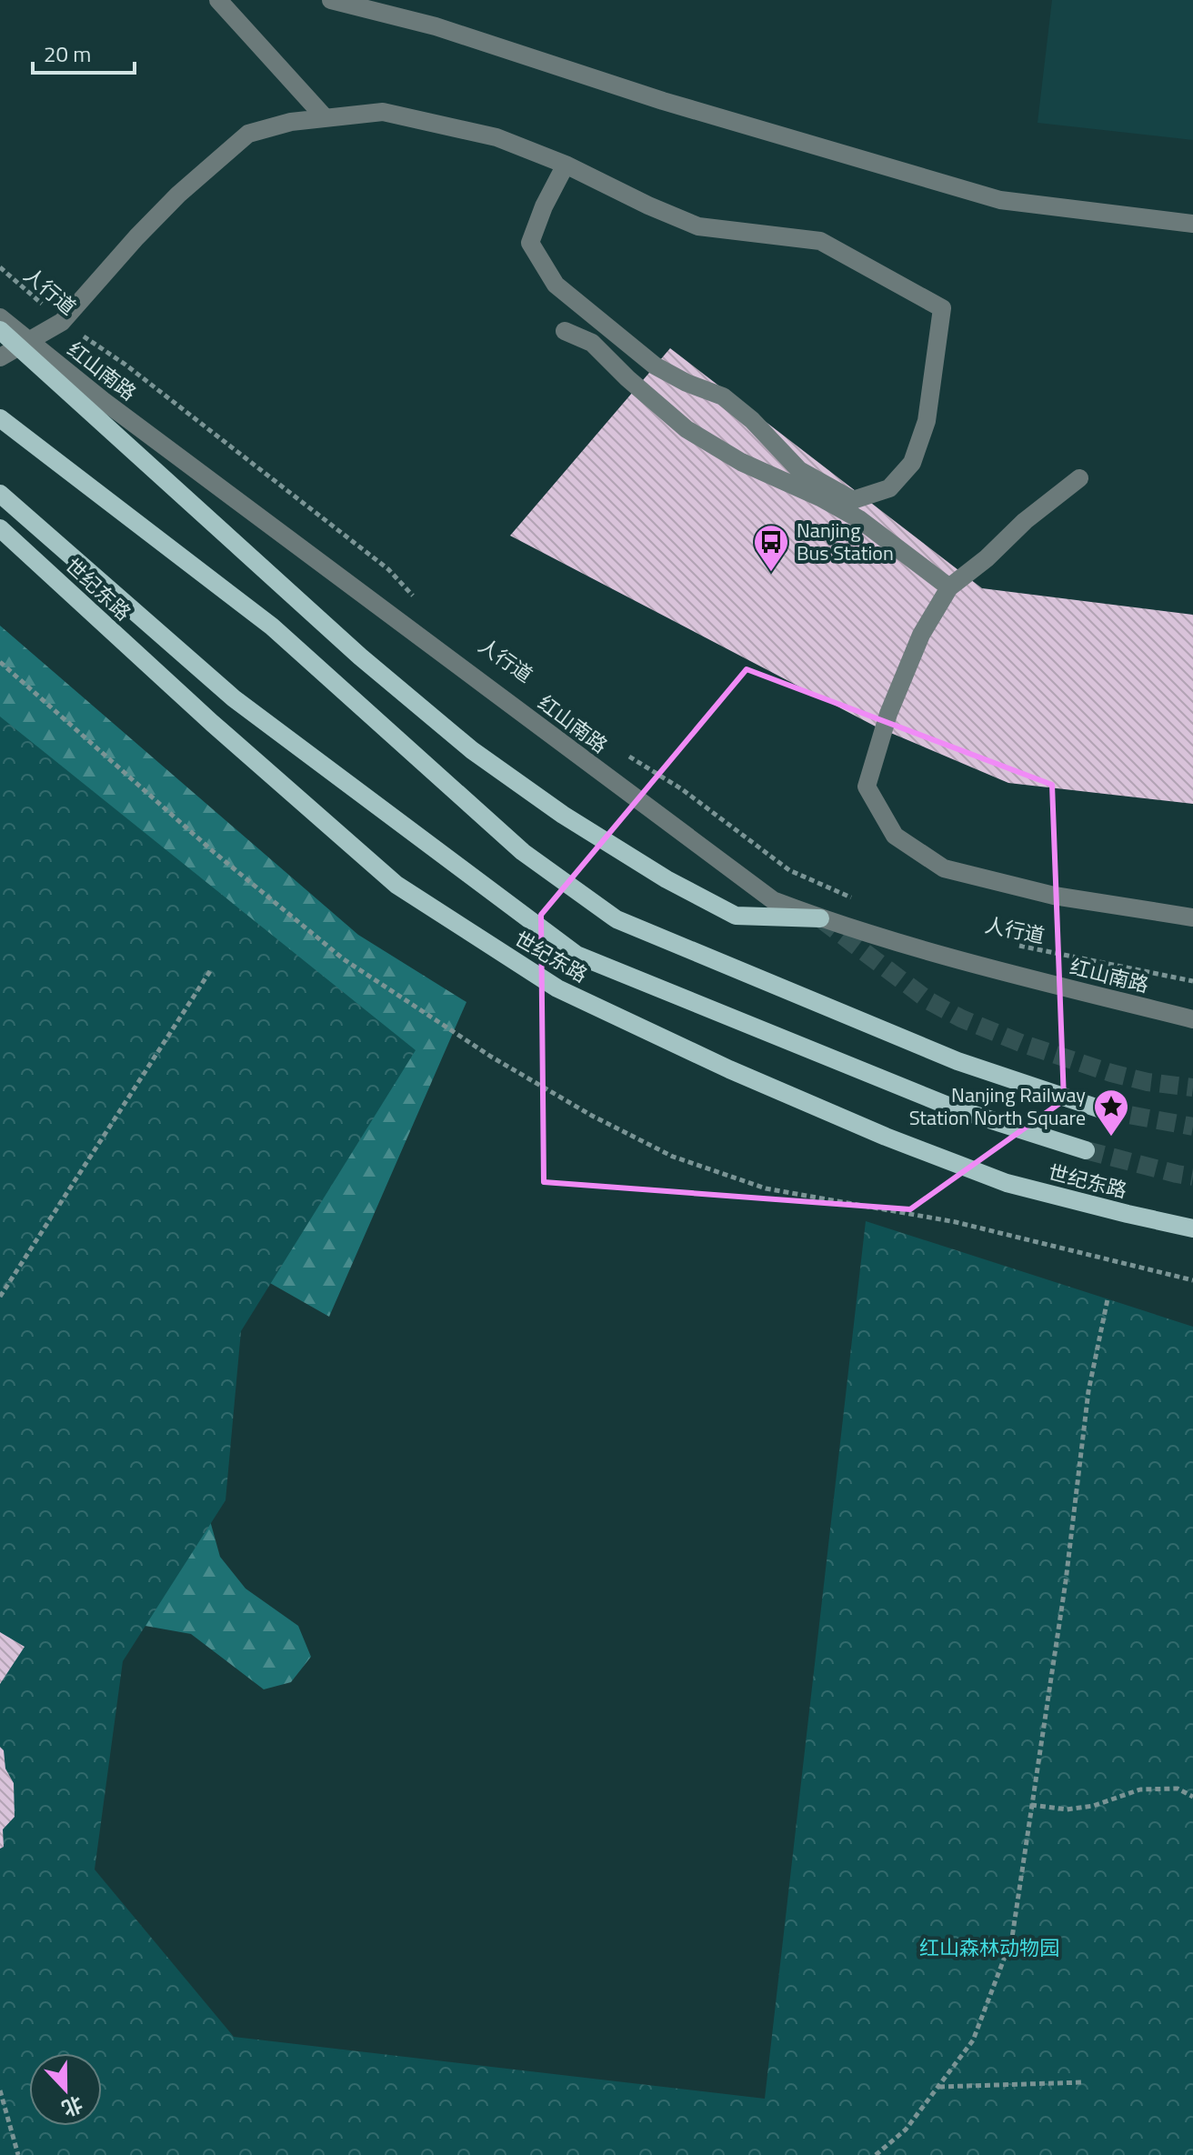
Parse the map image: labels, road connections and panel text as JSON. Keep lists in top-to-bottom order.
{
  "streets": {
    "main road": ["世纪东路"],
    "street": ["红山南路"],
    "path": ["人行道"]
  },
  "parks": ["红山森林动物园"],
  "places": {
    "bus stop": ["Nanjing Bus Station"],
    "place": ["Nanjing Railway Station North Square"]
  },
  "scale_bar": "20 m",
  "north": "bottom"
}
